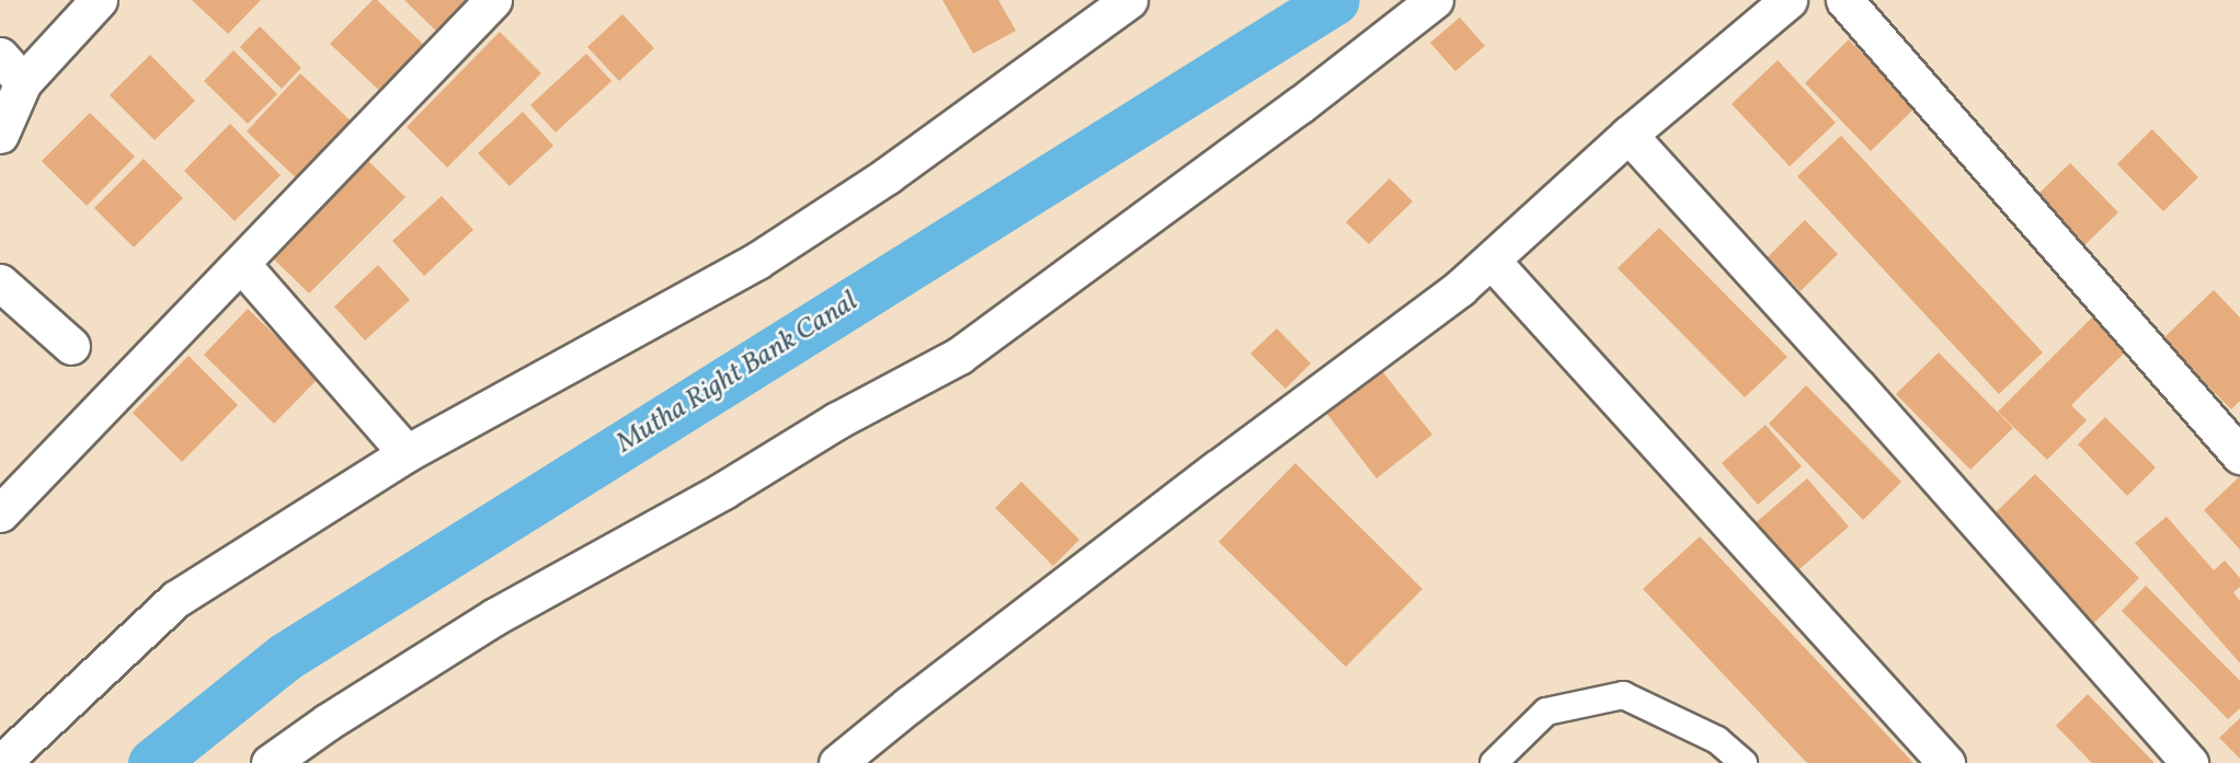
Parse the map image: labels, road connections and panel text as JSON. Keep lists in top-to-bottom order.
{
  "water": ["Mutha Right Bank Canal"]
}
